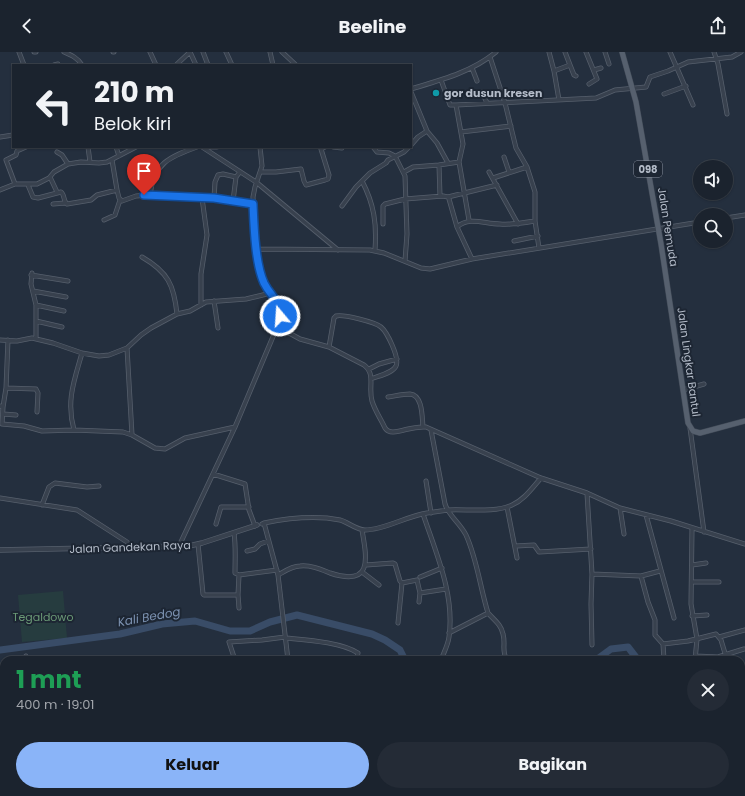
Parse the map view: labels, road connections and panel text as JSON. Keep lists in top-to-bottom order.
{
  "streets": {
    "main road": ["098", "Jalan Pemuda", "Jalan Lingkar Bantul"],
    "street": ["Jalan Gandekan Raya"]
  },
  "crossings": [
    ["Jalan Pemuda", "Jalan Lingkar Bantul"]
  ],
  "water": ["Kali Bedog"],
  "parks": ["Tegaldowo"],
  "places": ["gor dusun kresen"],
  "page": {
    "header": "Beeline",
    "turn": ["210 m", "Belok kiri"],
    "heading": ["1 mnt", "400 m · 19:01"],
    "buttons": ["Keluar", "Bagikan"]
  }
}
